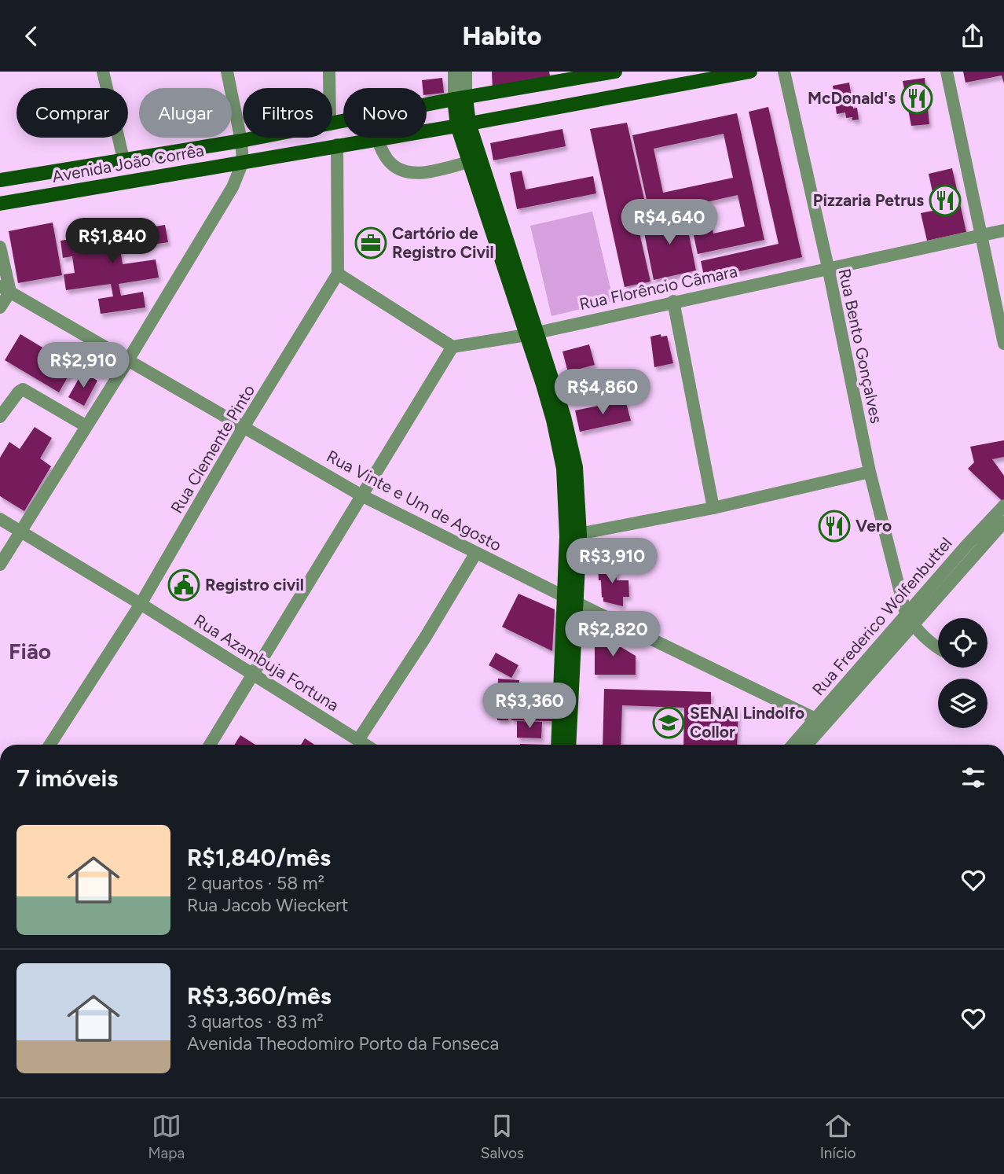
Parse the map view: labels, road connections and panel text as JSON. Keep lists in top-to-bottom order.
{
  "streets": {
    "main road": ["Avenida João Corrêa"],
    "street": [
      "Rua Florêncio Câmara",
      "Rua Bento Gonçalves",
      "Rua Clemente Pinto",
      "Rua Vinte e Um de Agosto",
      "Rua Frederico Wolfenbuttel",
      "Rua Azambuja Fortuna"
    ]
  },
  "crossings": [
    ["Rua Florêncio Câmara", "Rua Bento Gonçalves"],
    ["Rua Bento Gonçalves", "Rua Frederico Wolfenbuttel"],
    ["Rua Clemente Pinto", "Rua Vinte e Um de Agosto"],
    ["Rua Clemente Pinto", "Rua Azambuja Fortuna"],
    ["Rua Vinte e Um de Agosto", "Rua Frederico Wolfenbuttel"]
  ],
  "districts": ["Fião"],
  "places": {
    "restaurant": ["McDonald's", "Pizzaria Petrus", "Vero"],
    "office": ["Cartório de Registro Civil"],
    "public building": ["Registro civil"],
    "school or university": ["SENAI Lindolfo Collor"]
  },
  "page": {
    "header": "Habito",
    "chip": [
      "Comprar",
      "Alugar",
      "Filtros",
      "Novo"
    ],
    "price": [
      "R$4,640",
      "R$1,840",
      "R$2,910",
      "R$4,860",
      "R$3,910",
      "R$2,820",
      "R$3,360"
    ],
    "heading": "7 imóveis",
    "list": [
      {
        "name": "R$1,840/mês",
        "note": "2 quartos · 58 m² · Rua Jacob Wieckert"
      },
      {
        "name": "R$3,360/mês",
        "note": "3 quartos · 83 m² · Avenida Theodomiro Porto da Fonseca"
      }
    ],
    "tabs": ["Mapa", "Salvos", "Início"]
  }
}
